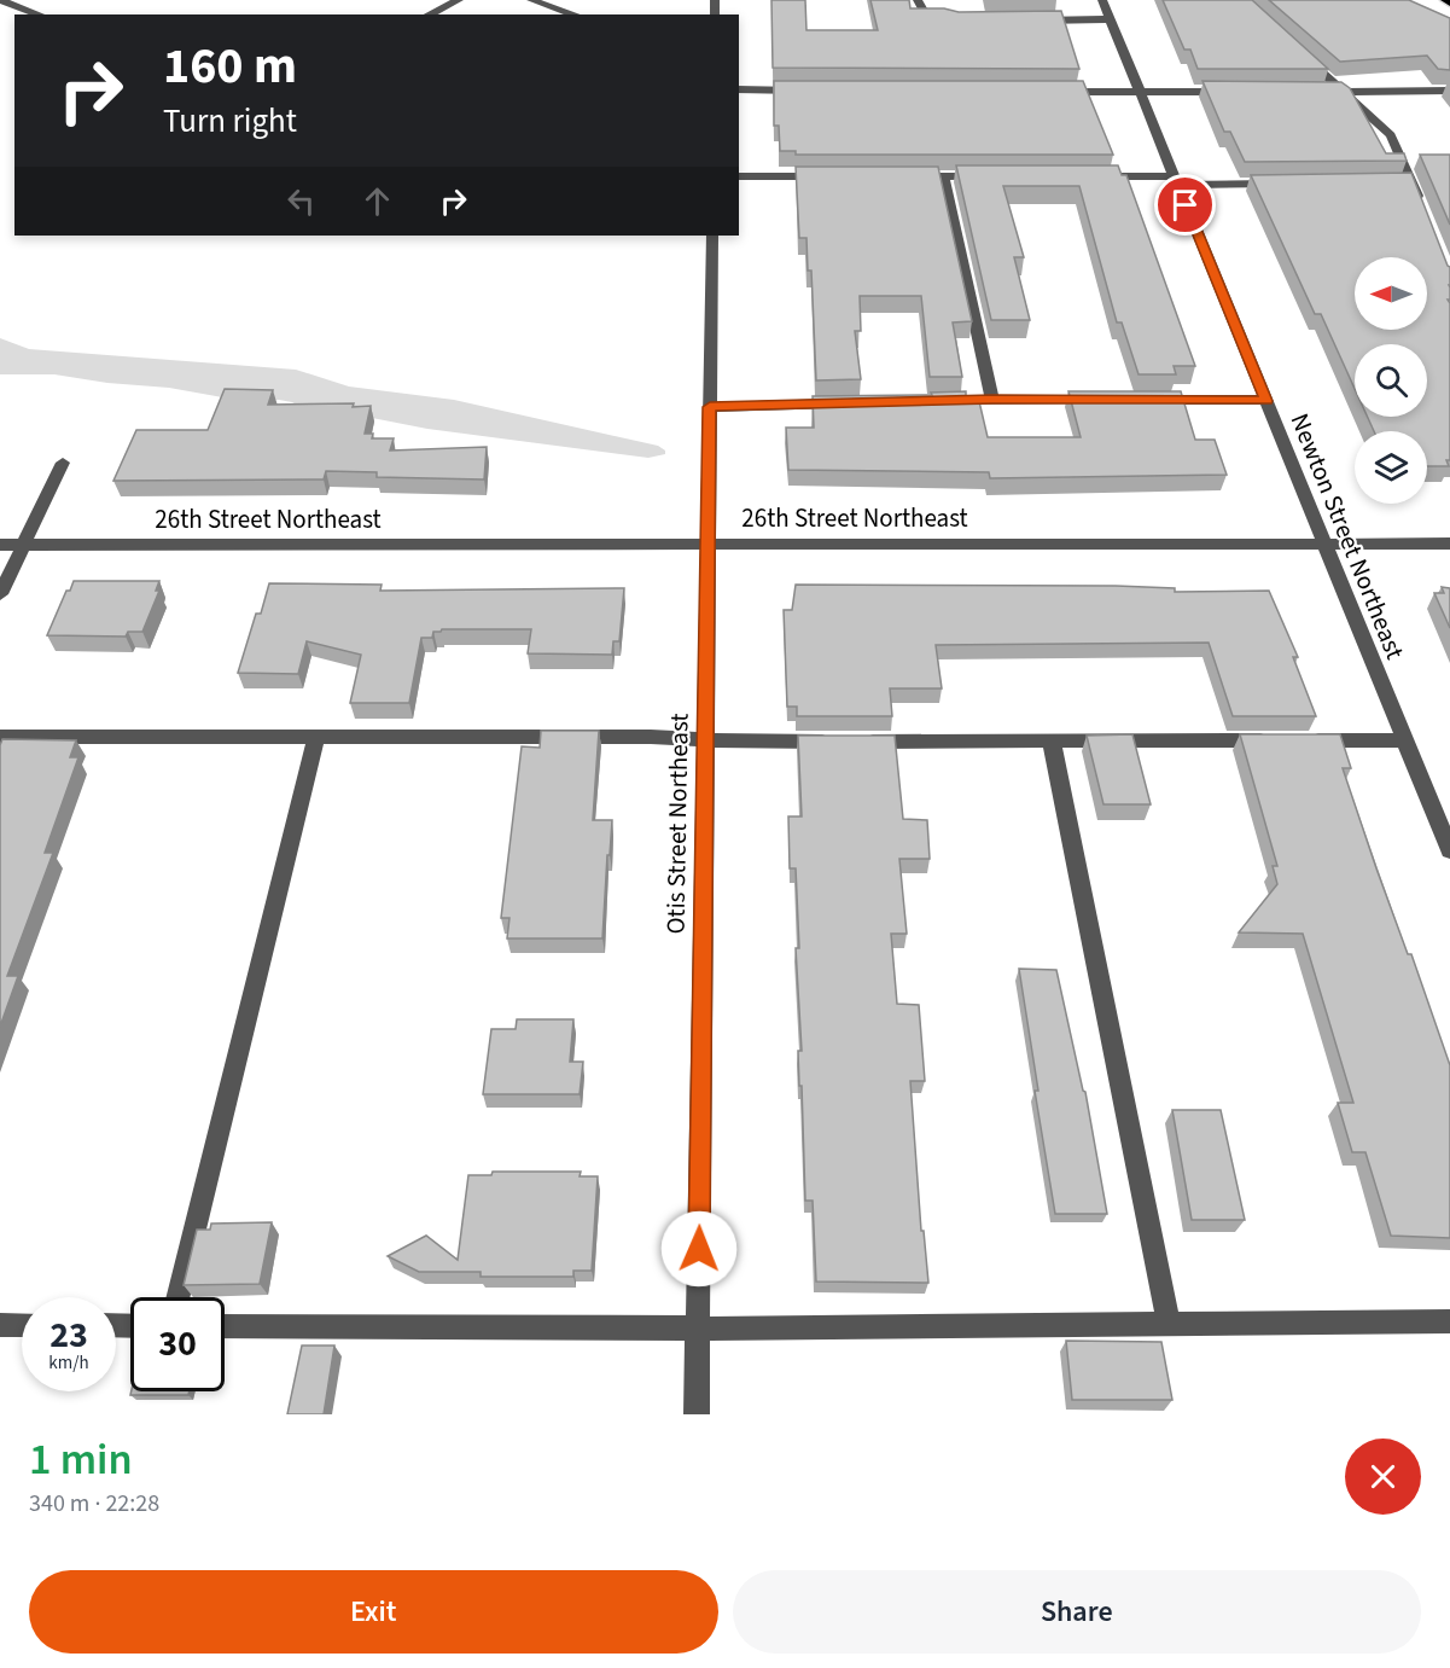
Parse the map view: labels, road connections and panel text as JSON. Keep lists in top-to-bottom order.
{
  "streets": {
    "street": ["26th Street Northeast", "Newton Street Northeast", "Otis Street Northeast"]
  },
  "crossings": [
    ["26th Street Northeast", "Newton Street Northeast"],
    ["26th Street Northeast", "Otis Street Northeast"]
  ],
  "north": "left",
  "page": {
    "turn": ["160 m", "Turn right"],
    "speed": "23 km/h",
    "limit": "30",
    "heading": ["1 min", "340 m · 22:28"],
    "buttons": ["Exit", "Share"]
  }
}
